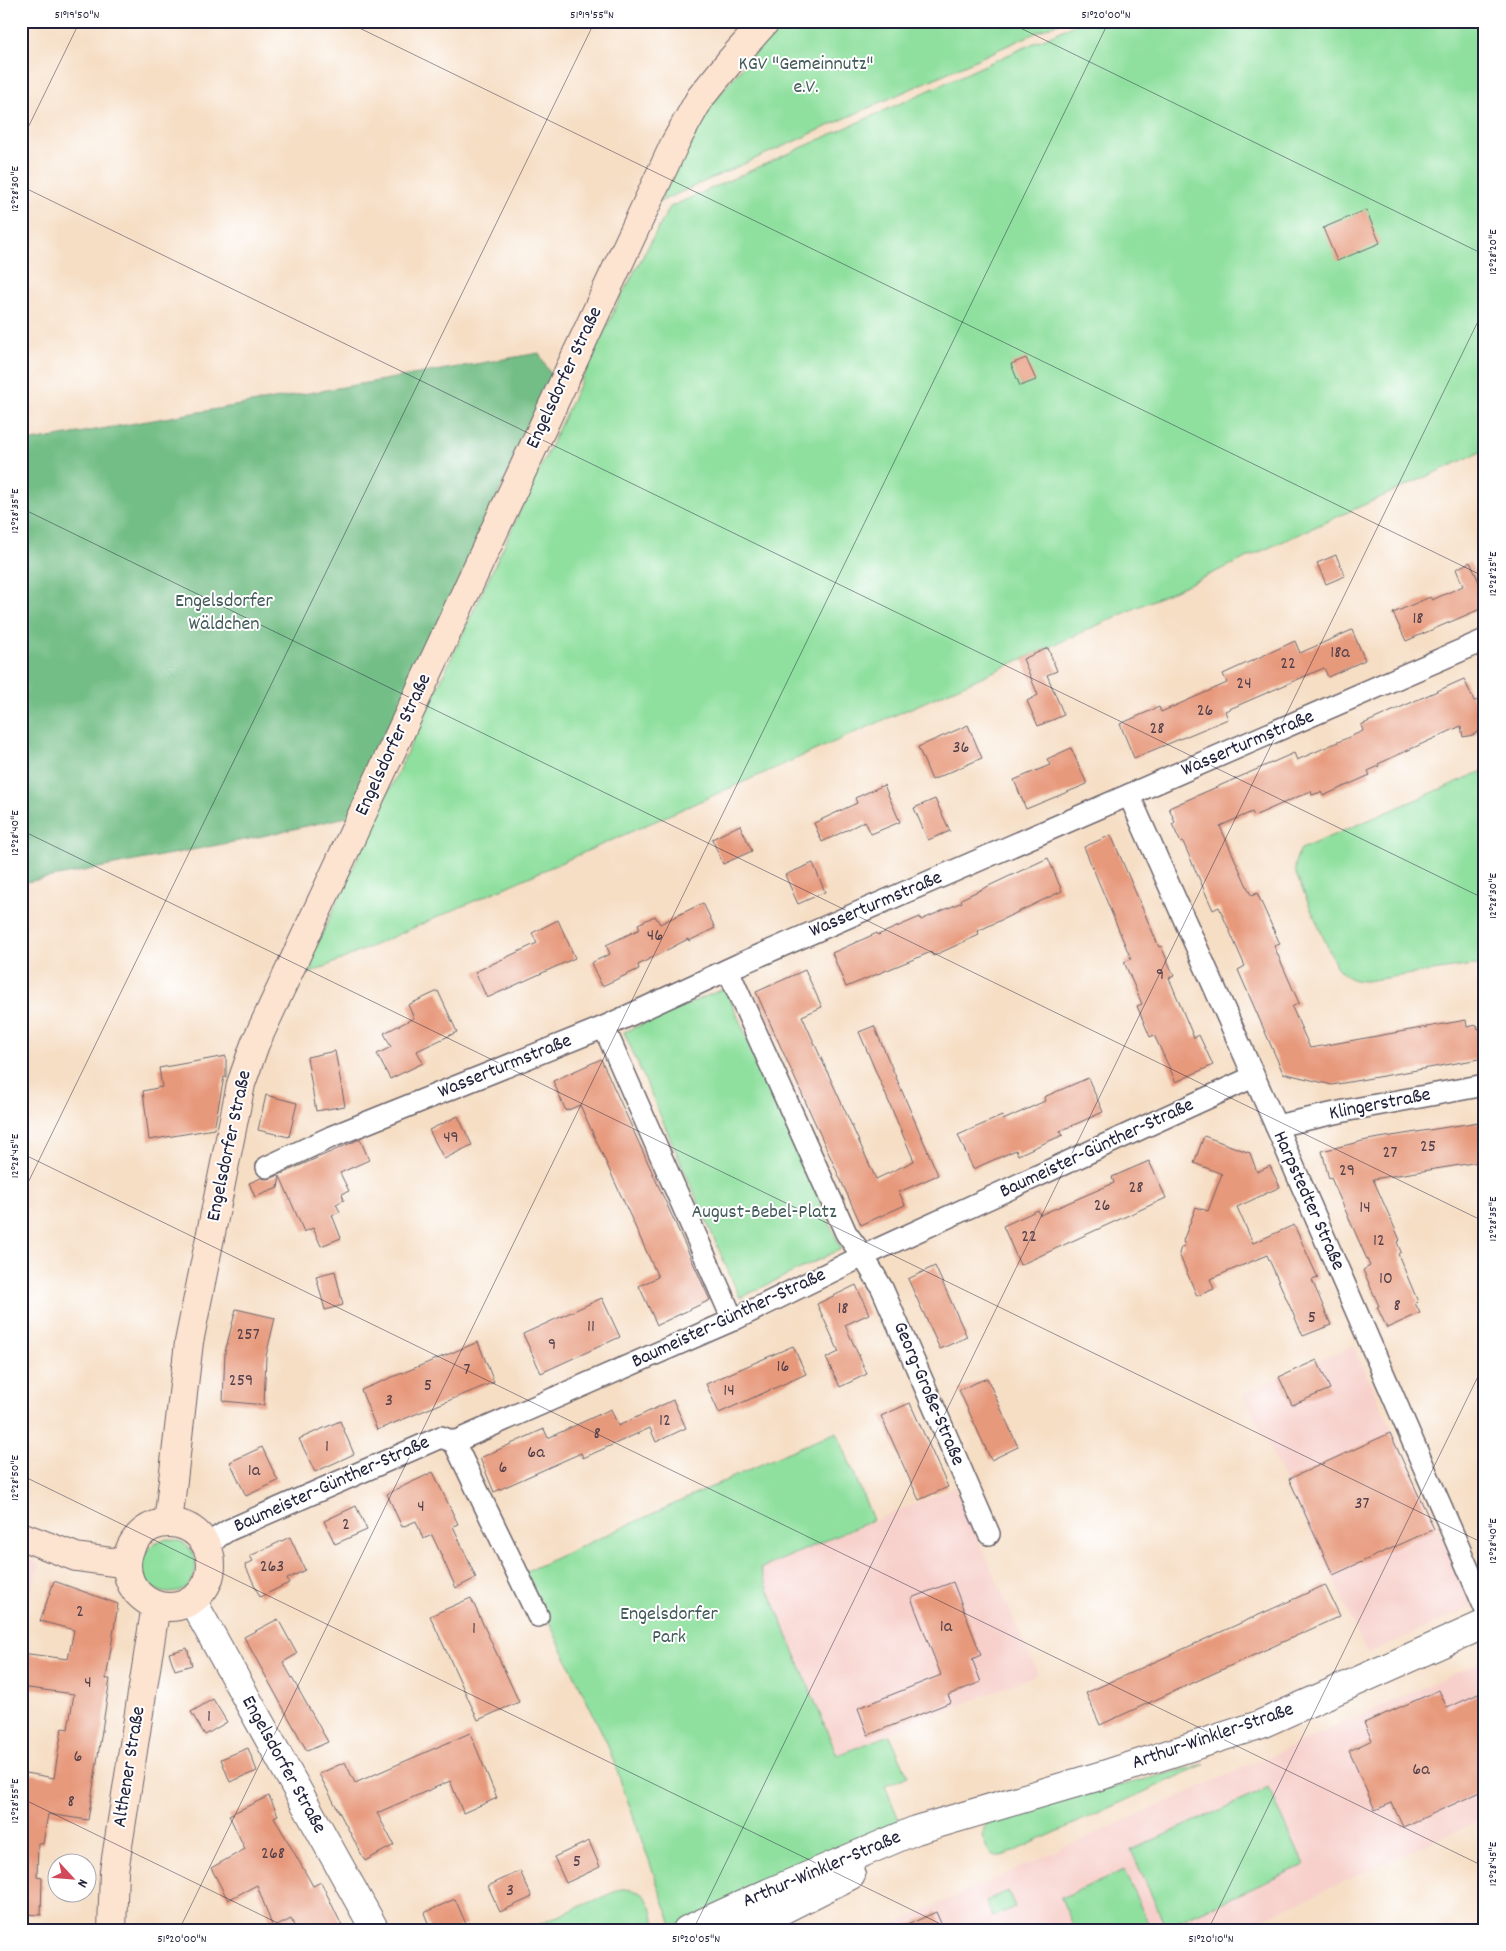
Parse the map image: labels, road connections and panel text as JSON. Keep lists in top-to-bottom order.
{
  "streets": {
    "main road": ["Engelsdorfer Straße", "Althener Straße"],
    "street": [
      "Wasserturmstraße",
      "Klingerstraße",
      "Baumeister-Günther-Straße",
      "Harpstedter Straße",
      "Georg-Große-Straße",
      "Arthur-Winkler-Straße"
    ]
  },
  "crossings": [
    ["Engelsdorfer Straße", "Baumeister-Günther-Straße"],
    ["Engelsdorfer Straße", "Althener Straße"],
    ["Wasserturmstraße", "Harpstedter Straße"],
    ["Klingerstraße", "Harpstedter Straße"],
    ["Baumeister-Günther-Straße", "Harpstedter Straße"],
    ["Baumeister-Günther-Straße", "Georg-Große-Straße"],
    ["Baumeister-Günther-Straße", "Althener Straße"]
  ],
  "parks": [
    "KGV \"Gemeinnutz\" e.V.",
    "Engelsdorfer Wäldchen",
    "August-Bebel-Platz",
    "Engelsdorfer Park"
  ],
  "house_numbers": [
    "18",
    "18a",
    "22",
    "24",
    "26",
    "28",
    "36",
    "46",
    "9",
    "49",
    "25",
    "27",
    "29",
    "28",
    "26",
    "14",
    "22",
    "12",
    "10",
    "8",
    "18",
    "5",
    "11",
    "257",
    "9",
    "16",
    "7",
    "259",
    "5",
    "14",
    "3",
    "12",
    "8",
    "1",
    "6a",
    "6",
    "1a",
    "37",
    "4",
    "2",
    "263",
    "2",
    "1a",
    "1",
    "4",
    "1",
    "6",
    "6a",
    "8",
    "268",
    "5",
    "3"
  ],
  "north": "bottom right",
  "coordinates": [
    "51°19'50\"N",
    "51°19'55\"N",
    "51°20'00\"N",
    "12°28'30\"E",
    "12°28'20\"E",
    "12°28'35\"E",
    "12°28'25\"E",
    "12°28'40\"E",
    "12°28'45\"E",
    "12°28'50\"E",
    "12°28'55\"E",
    "51°20'05\"N",
    "51°20'10\"N"
  ]
}
